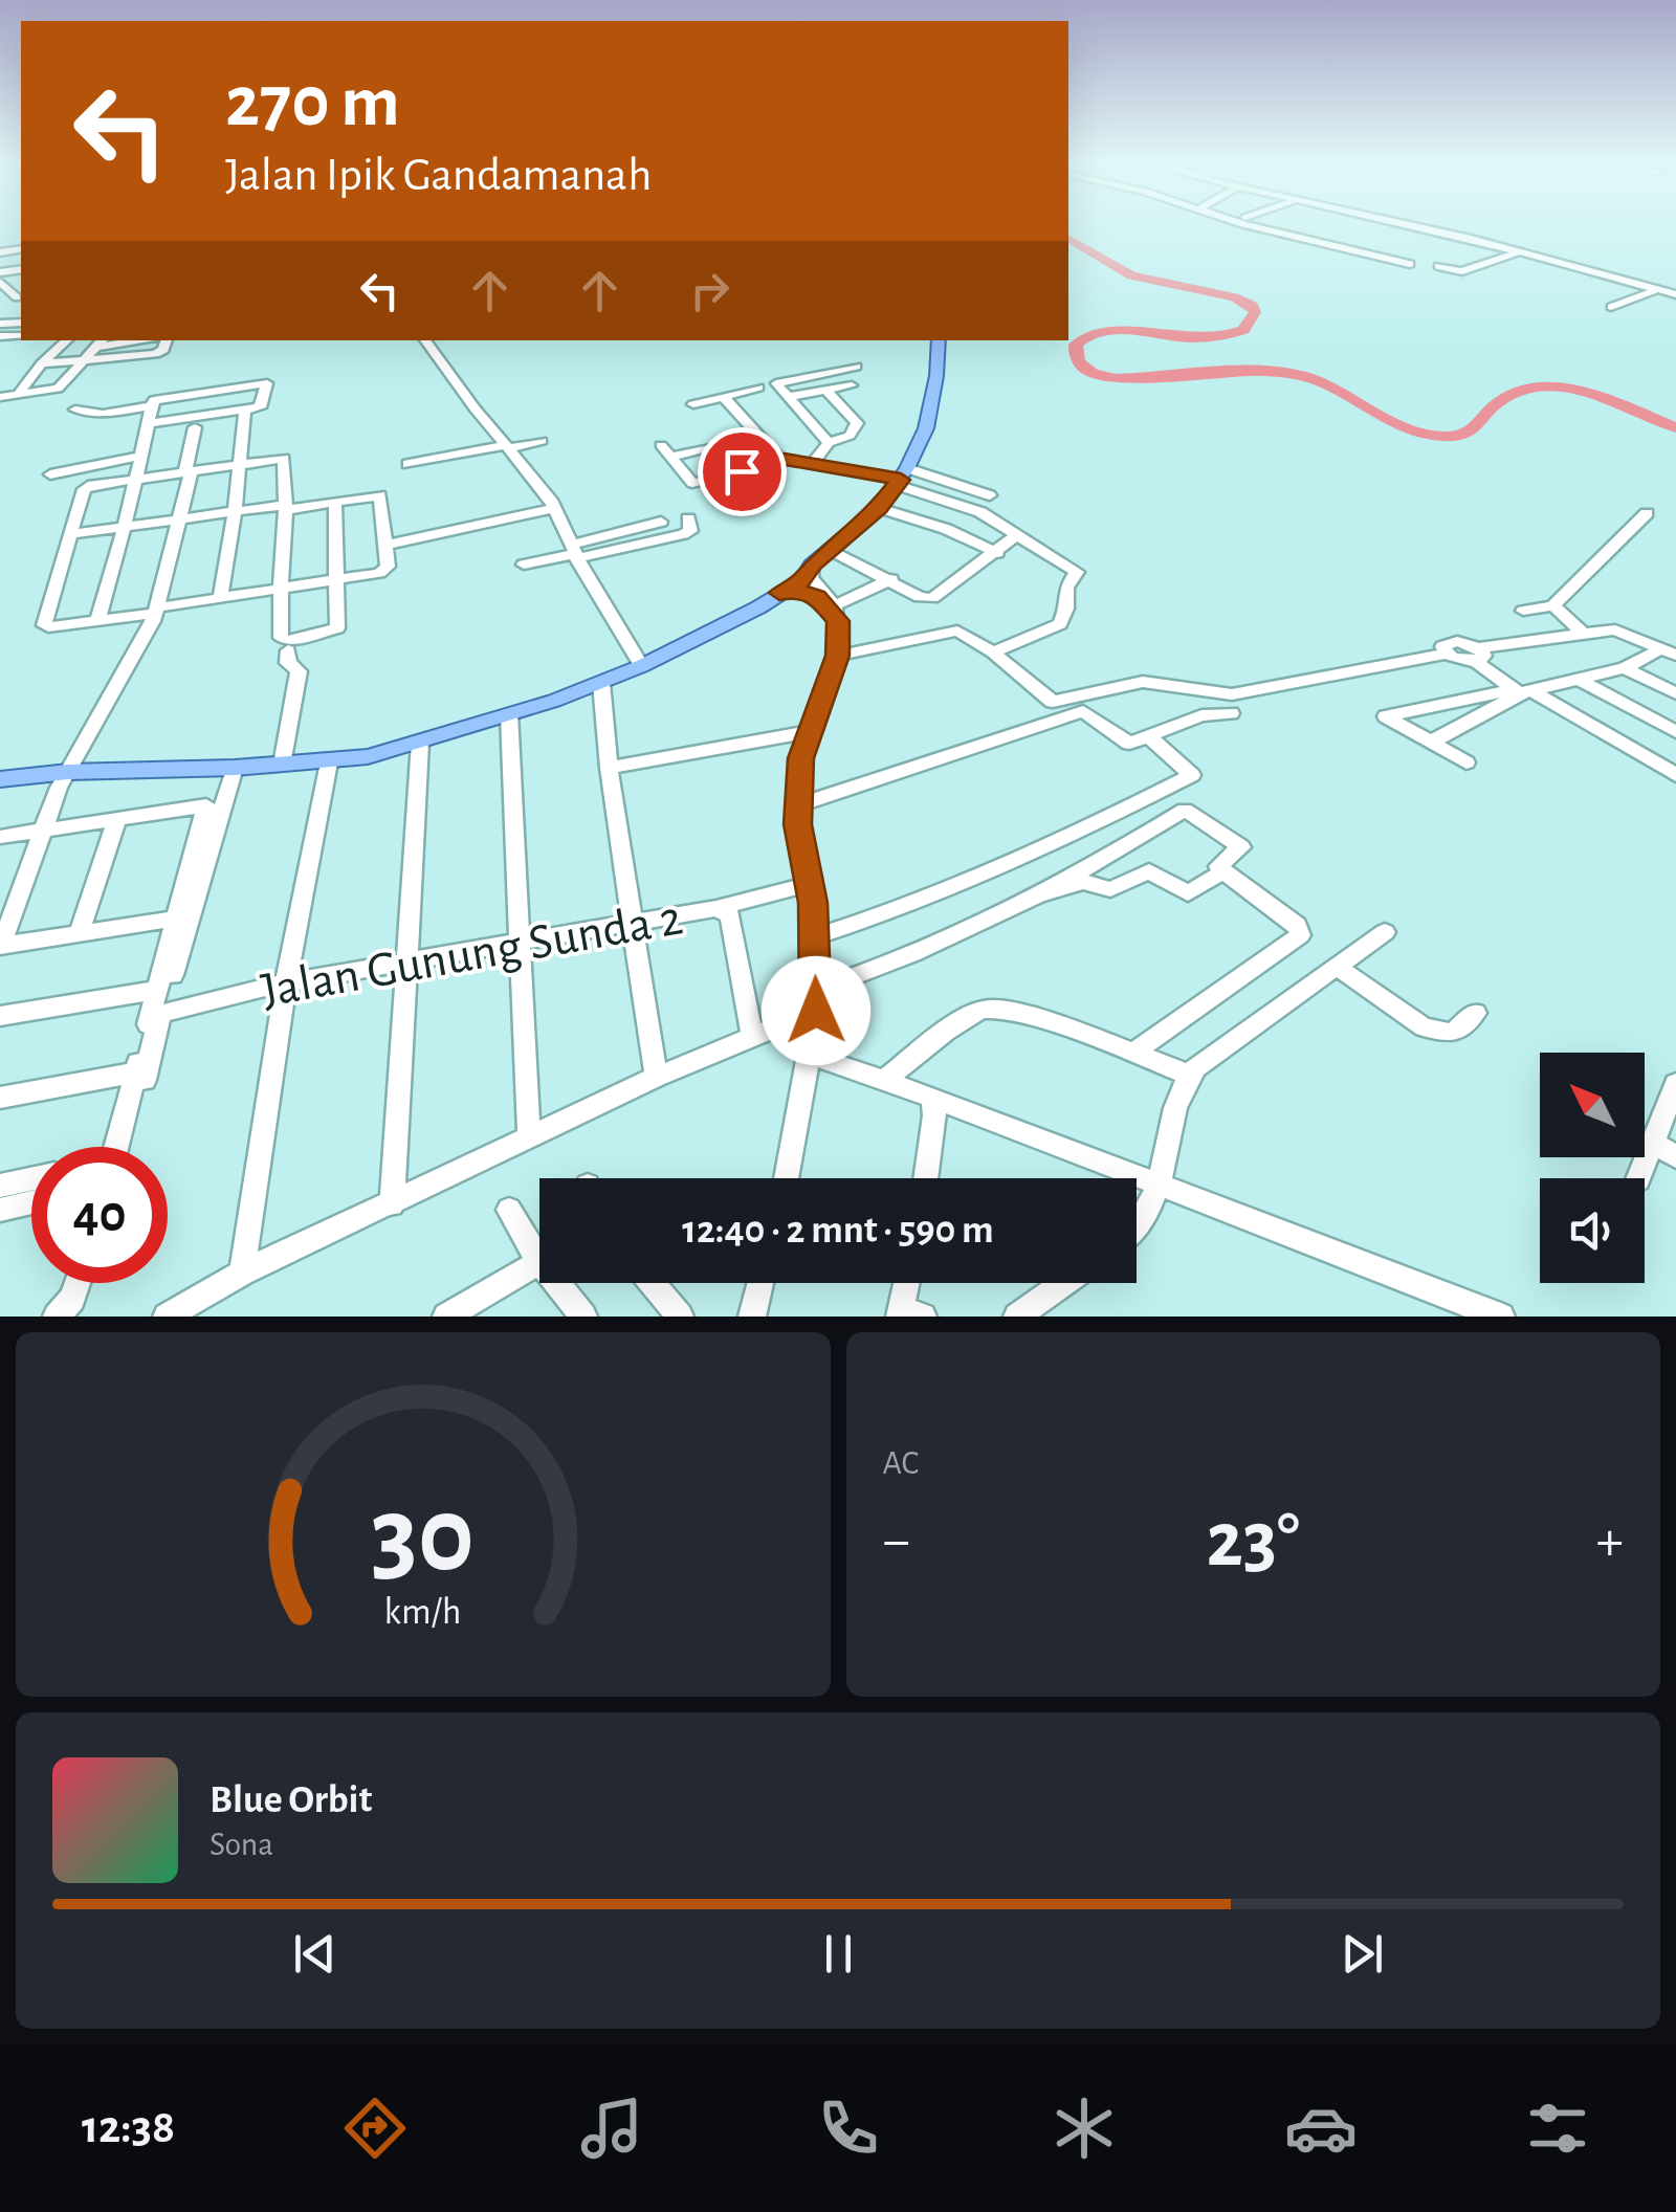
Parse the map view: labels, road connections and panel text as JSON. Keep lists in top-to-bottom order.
{
  "streets": {
    "street": ["Jalan Gunung Sunda 2"]
  },
  "north": "top left",
  "page": {
    "turn": ["270 m", "Jalan Ipik Gandamanah"],
    "limit": "40",
    "trip": "12:40 · 2 mnt · 590 m",
    "tile": "AC",
    "heat": ["−", "23°", "+"],
    "song": ["Blue Orbit", "Sona"],
    "tabs": "12:38",
    "gauge": ["30", "km/h"]
  }
}
